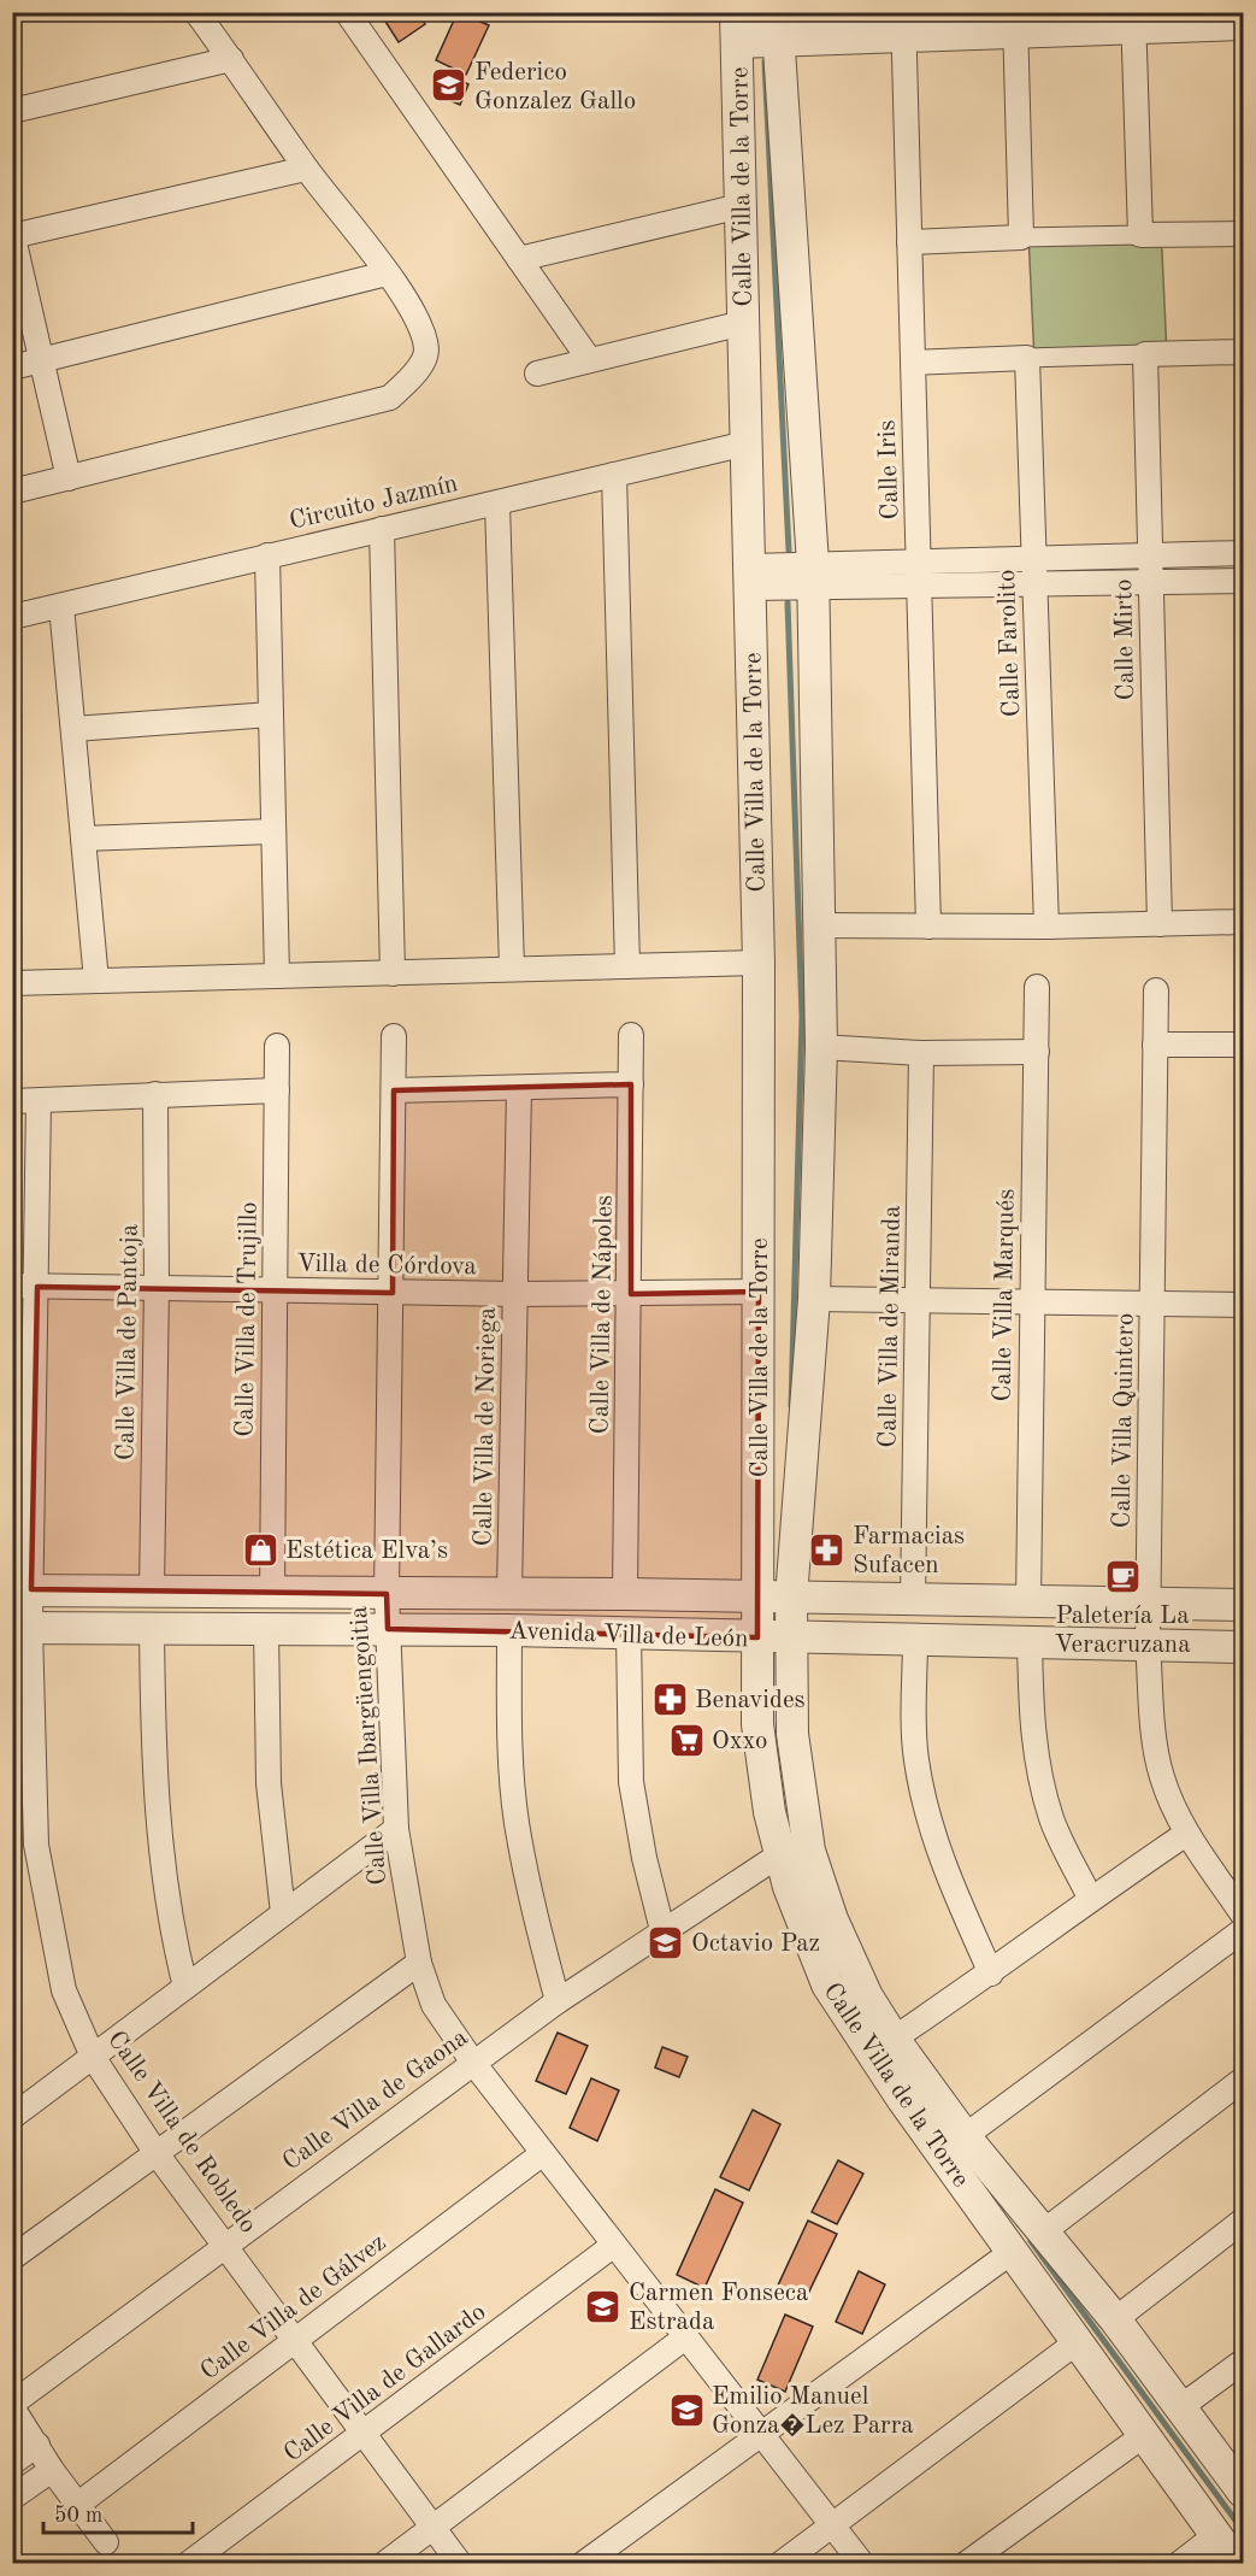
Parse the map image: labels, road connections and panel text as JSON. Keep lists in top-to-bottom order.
{
  "streets": {
    "street": [
      "Calle Villa de la Torre",
      "Calle Iris",
      "Circuito Jazmín",
      "Calle Mirto",
      "Calle Farolito",
      "Villa de Córdova",
      "Calle Villa Marqués",
      "Calle Villa de Nápoles",
      "Calle Villa de Trujillo",
      "Calle Villa de Miranda",
      "Calle Villa de Pantoja",
      "Calle Villa Quintero",
      "Calle Villa de Noriega",
      "Avenida Villa de León",
      "Calle Villa Ibargüengoitia",
      "Calle Villa de Gaona",
      "Calle Villa de Robledo",
      "Calle Villa de Gálvez",
      "Calle Villa de Gallardo"
    ]
  },
  "crossings": [
    ["Calle Villa de la Torre", "Circuito Jazmín"],
    ["Calle Villa de la Torre", "Villa de Córdova"],
    ["Calle Villa de la Torre", "Avenida Villa de León"],
    ["Calle Villa de la Torre", "Calle Villa de Gaona"],
    ["Villa de Córdova", "Calle Villa de Nápoles"],
    ["Villa de Córdova", "Calle Villa de Trujillo"],
    ["Villa de Córdova", "Calle Villa de Pantoja"],
    ["Villa de Córdova", "Calle Villa de Noriega"],
    ["Villa de Córdova", "Calle Villa Ibargüengoitia"],
    ["Villa de Córdova", "Calle Villa de Robledo"],
    ["Calle Villa Marqués", "Avenida Villa de León"],
    ["Calle Villa de Nápoles", "Avenida Villa de León"],
    ["Calle Villa de Trujillo", "Avenida Villa de León"],
    ["Calle Villa de Miranda", "Avenida Villa de León"],
    ["Calle Villa de Pantoja", "Avenida Villa de León"],
    ["Calle Villa Quintero", "Avenida Villa de León"],
    ["Calle Villa de Noriega", "Avenida Villa de León"],
    ["Avenida Villa de León", "Calle Villa Ibargüengoitia"],
    ["Avenida Villa de León", "Calle Villa de Robledo"],
    ["Calle Villa Ibargüengoitia", "Calle Villa de Gaona"],
    ["Calle Villa Ibargüengoitia", "Calle Villa de Gálvez"],
    ["Calle Villa Ibargüengoitia", "Calle Villa de Gallardo"],
    ["Calle Villa de Gaona", "Calle Villa de Robledo"],
    ["Calle Villa de Robledo", "Calle Villa de Gálvez"],
    ["Calle Villa de Robledo", "Calle Villa de Gallardo"]
  ],
  "places": {
    "school or university": [
      "Federico Gonzalez Gallo",
      "Octavio Paz",
      "Carmen Fonseca Estrada",
      "Emilio Manuel Gonza�Lez Parra"
    ],
    "shop": ["Estética Elva’s"],
    "pharmacy": ["Farmacias Sufacen", "Benavides"],
    "cafe": ["Paletería La Veracruzana"],
    "supermarket": ["Oxxo"]
  },
  "scale_bar": "50 m"
}
